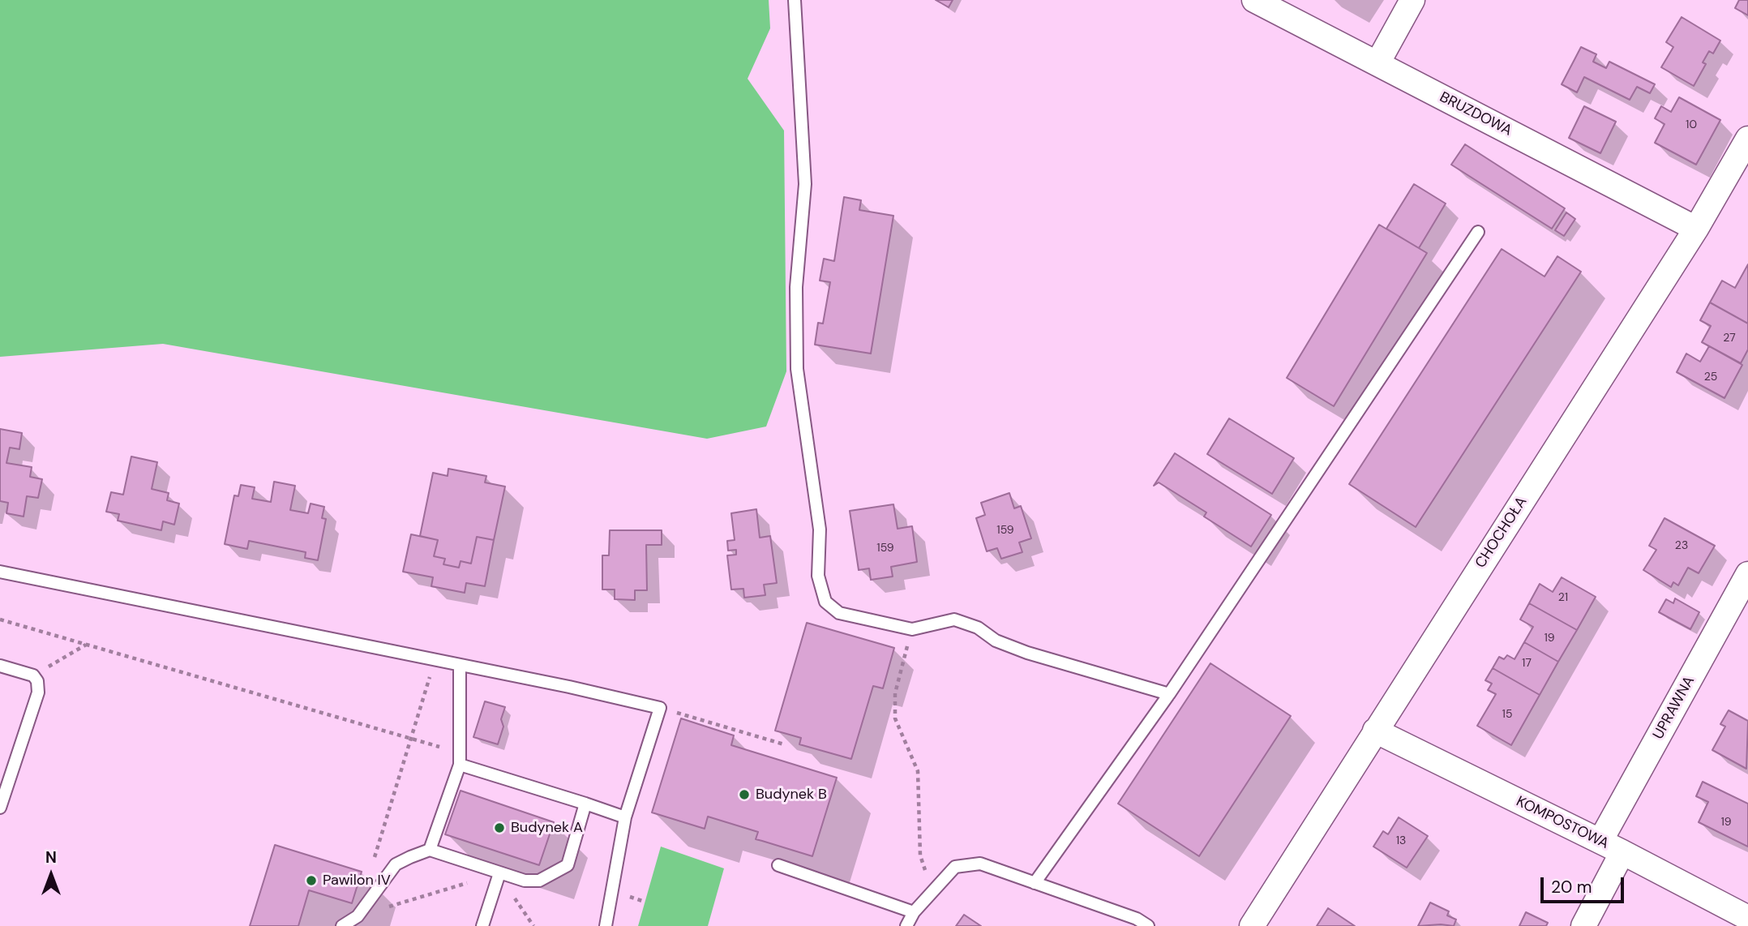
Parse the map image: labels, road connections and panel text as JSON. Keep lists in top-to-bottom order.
{
  "streets": {
    "street": [
      "BRUZDOWA",
      "CHOCHOŁA",
      "UPRAWNA",
      "KOMPOSTOWA"
    ]
  },
  "crossings": [
    ["BRUZDOWA", "CHOCHOŁA"],
    ["CHOCHOŁA", "KOMPOSTOWA"],
    ["UPRAWNA", "KOMPOSTOWA"]
  ],
  "places": ["Budynek B", "Budynek A", "Pawilon IV"],
  "house_numbers": [
    "10",
    "27",
    "25",
    "159",
    "23",
    "159",
    "21",
    "19",
    "17",
    "15",
    "19",
    "13"
  ],
  "scale_bar": "20 m",
  "north": "top"
}
